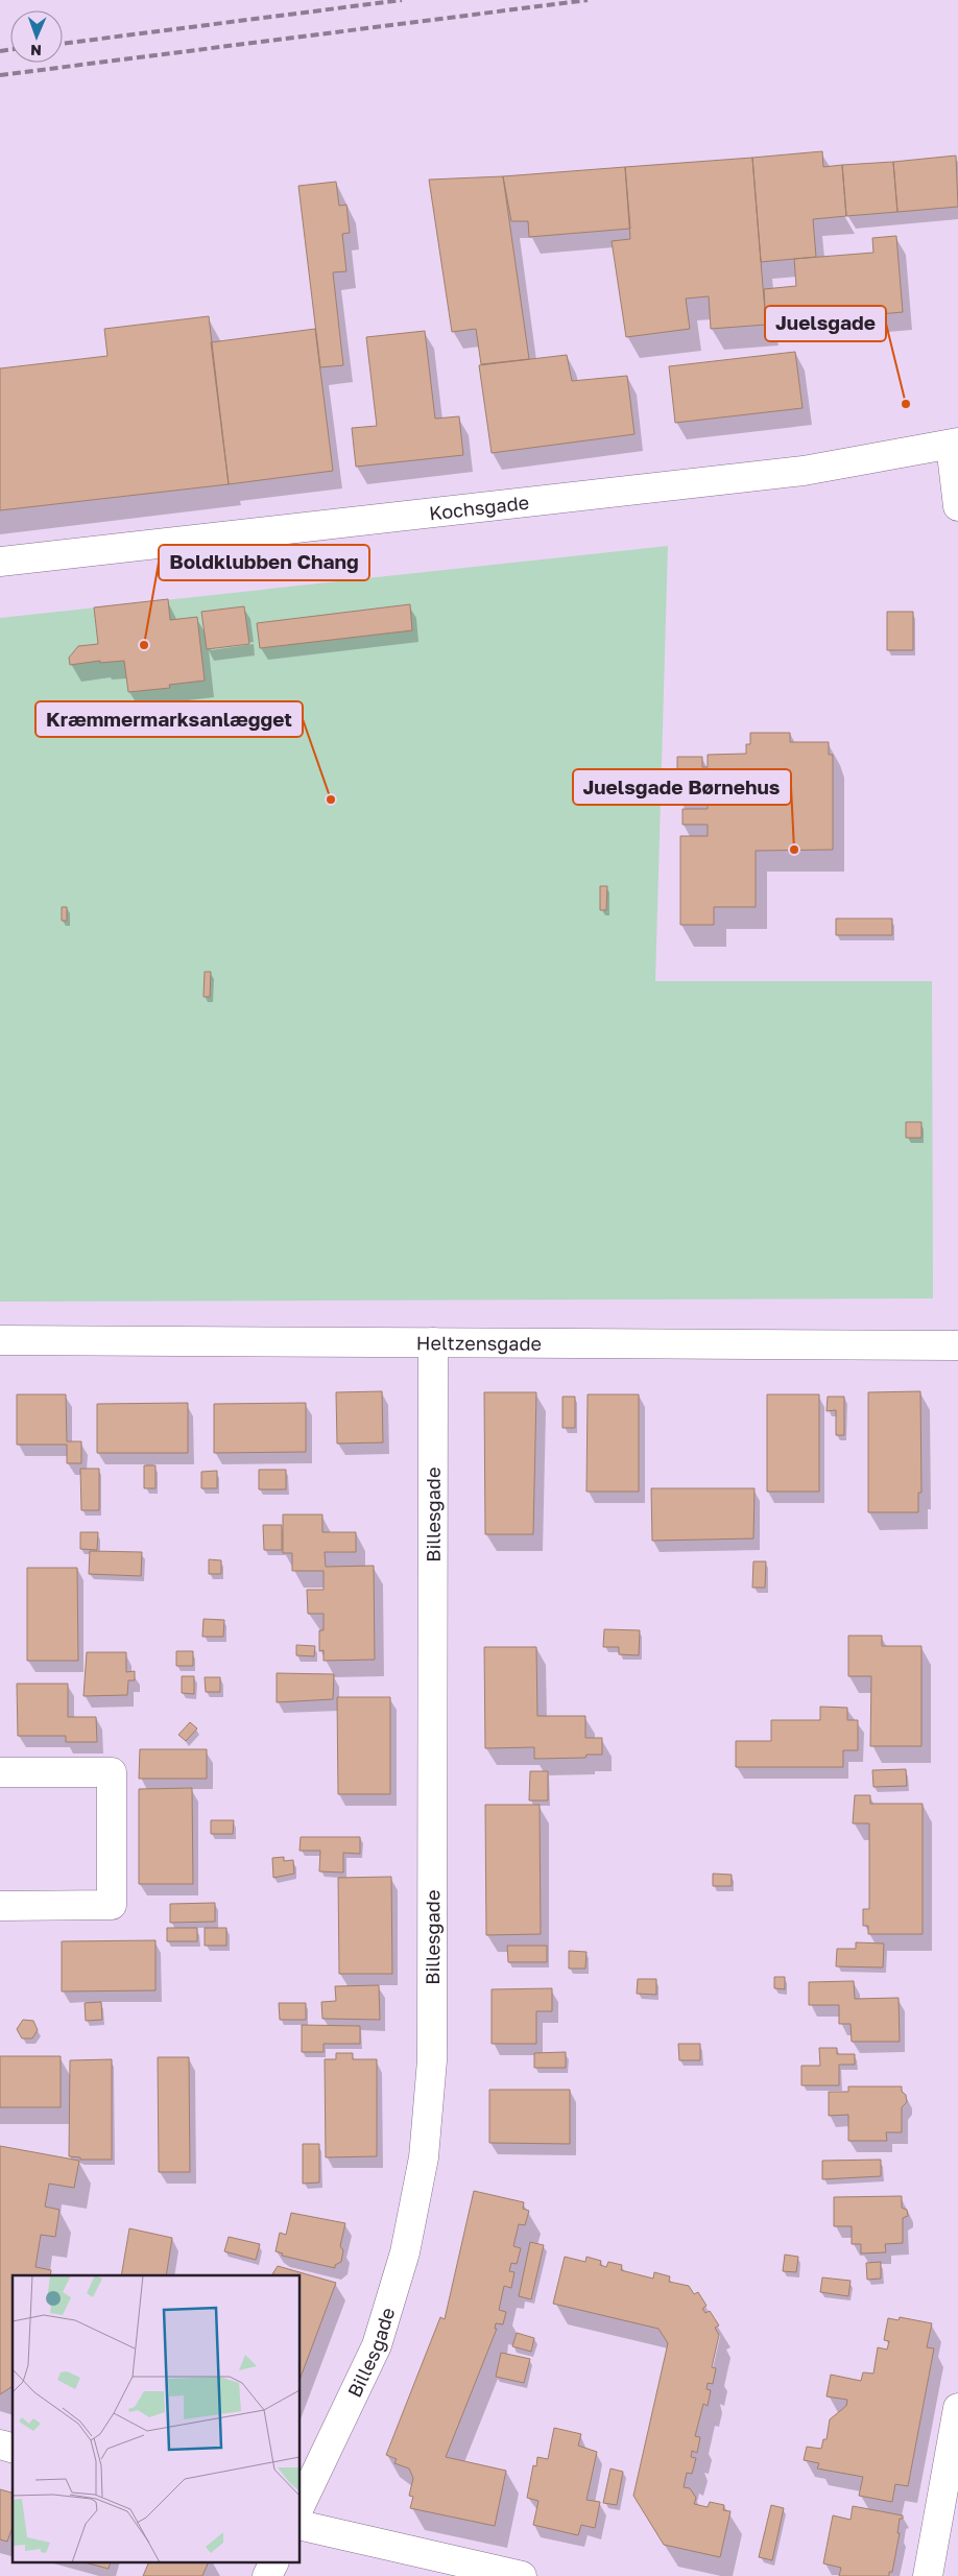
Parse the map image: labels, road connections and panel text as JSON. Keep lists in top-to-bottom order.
{
  "streets": {
    "street": ["Kochsgade", "Heltzensgade", "Billesgade"]
  },
  "crossings": [
    ["Heltzensgade", "Billesgade"]
  ],
  "places": [
    "Juelsgade",
    "Boldklubben Chang",
    "Kræmmermarksanlægget",
    "Juelsgade Børnehus"
  ],
  "north": "bottom"
}
